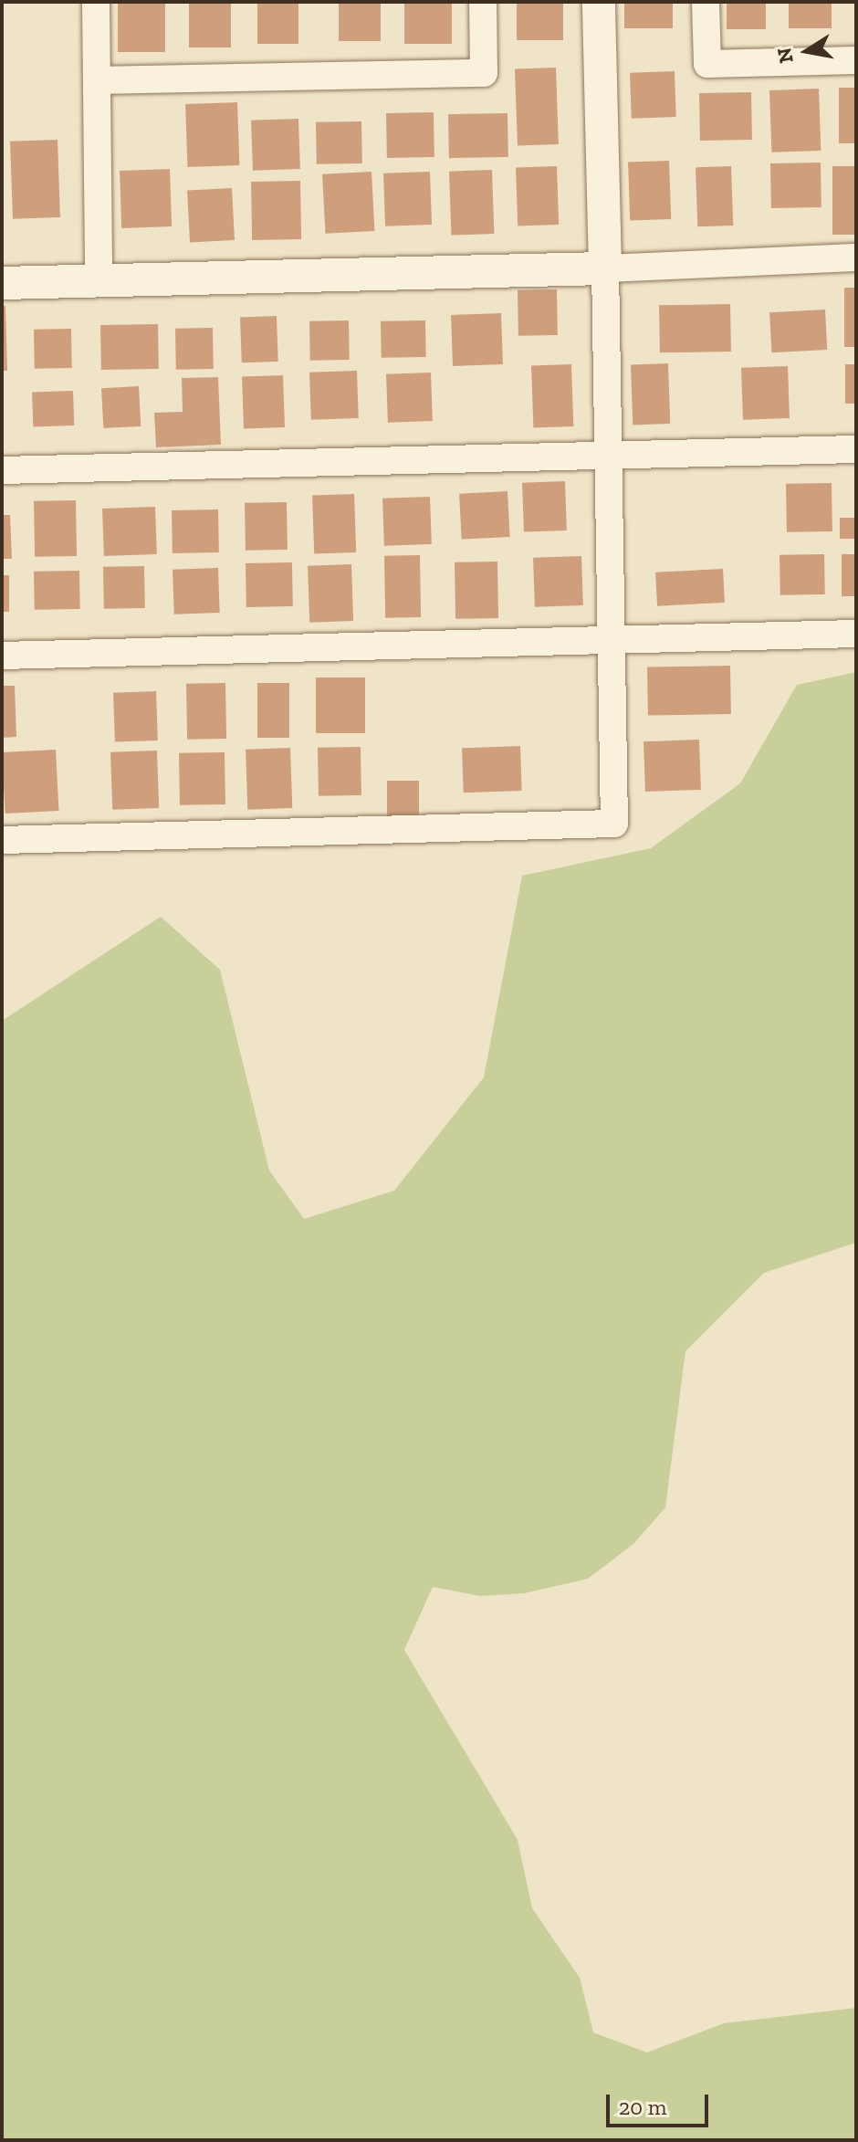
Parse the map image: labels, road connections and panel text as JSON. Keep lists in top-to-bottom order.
{
  "scale_bar": "20 m",
  "north": "left"
}
